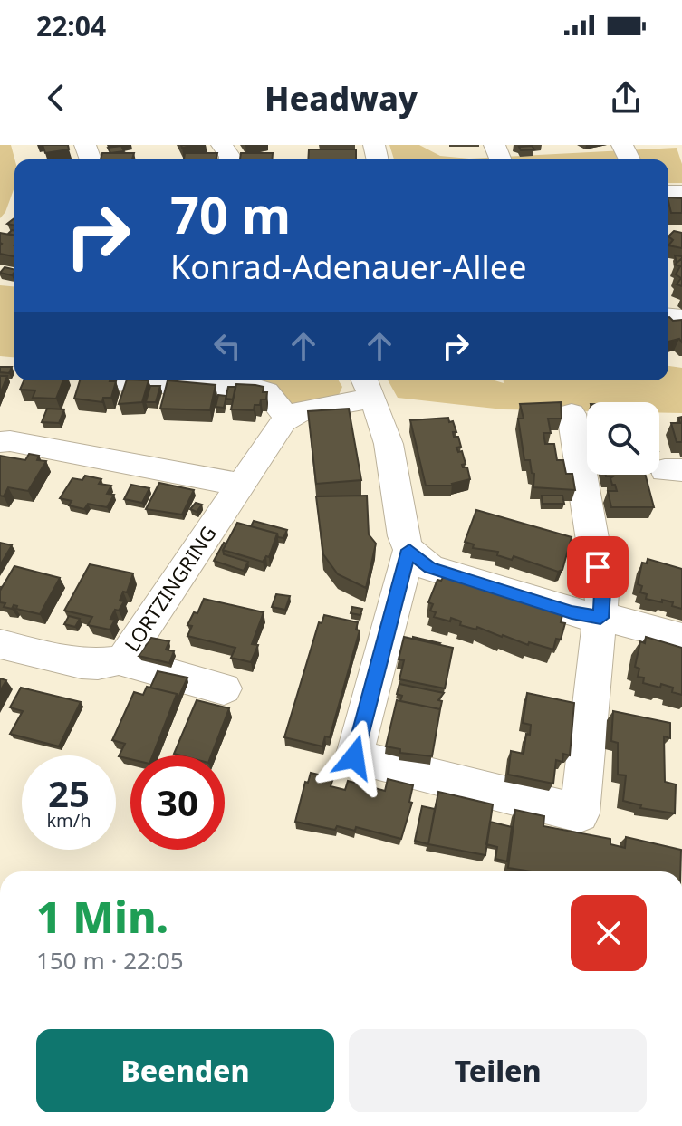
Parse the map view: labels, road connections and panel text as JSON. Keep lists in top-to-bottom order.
{
  "streets": {
    "street": ["LORTZINGRING"]
  },
  "page": {
    "status": "22:04",
    "header": "Headway",
    "turn": ["70 m", "Konrad-Adenauer-Allee"],
    "speed": "25 km/h",
    "limit": "30",
    "heading": ["1 Min.", "150 m · 22:05"],
    "buttons": ["Beenden", "Teilen"]
  }
}
